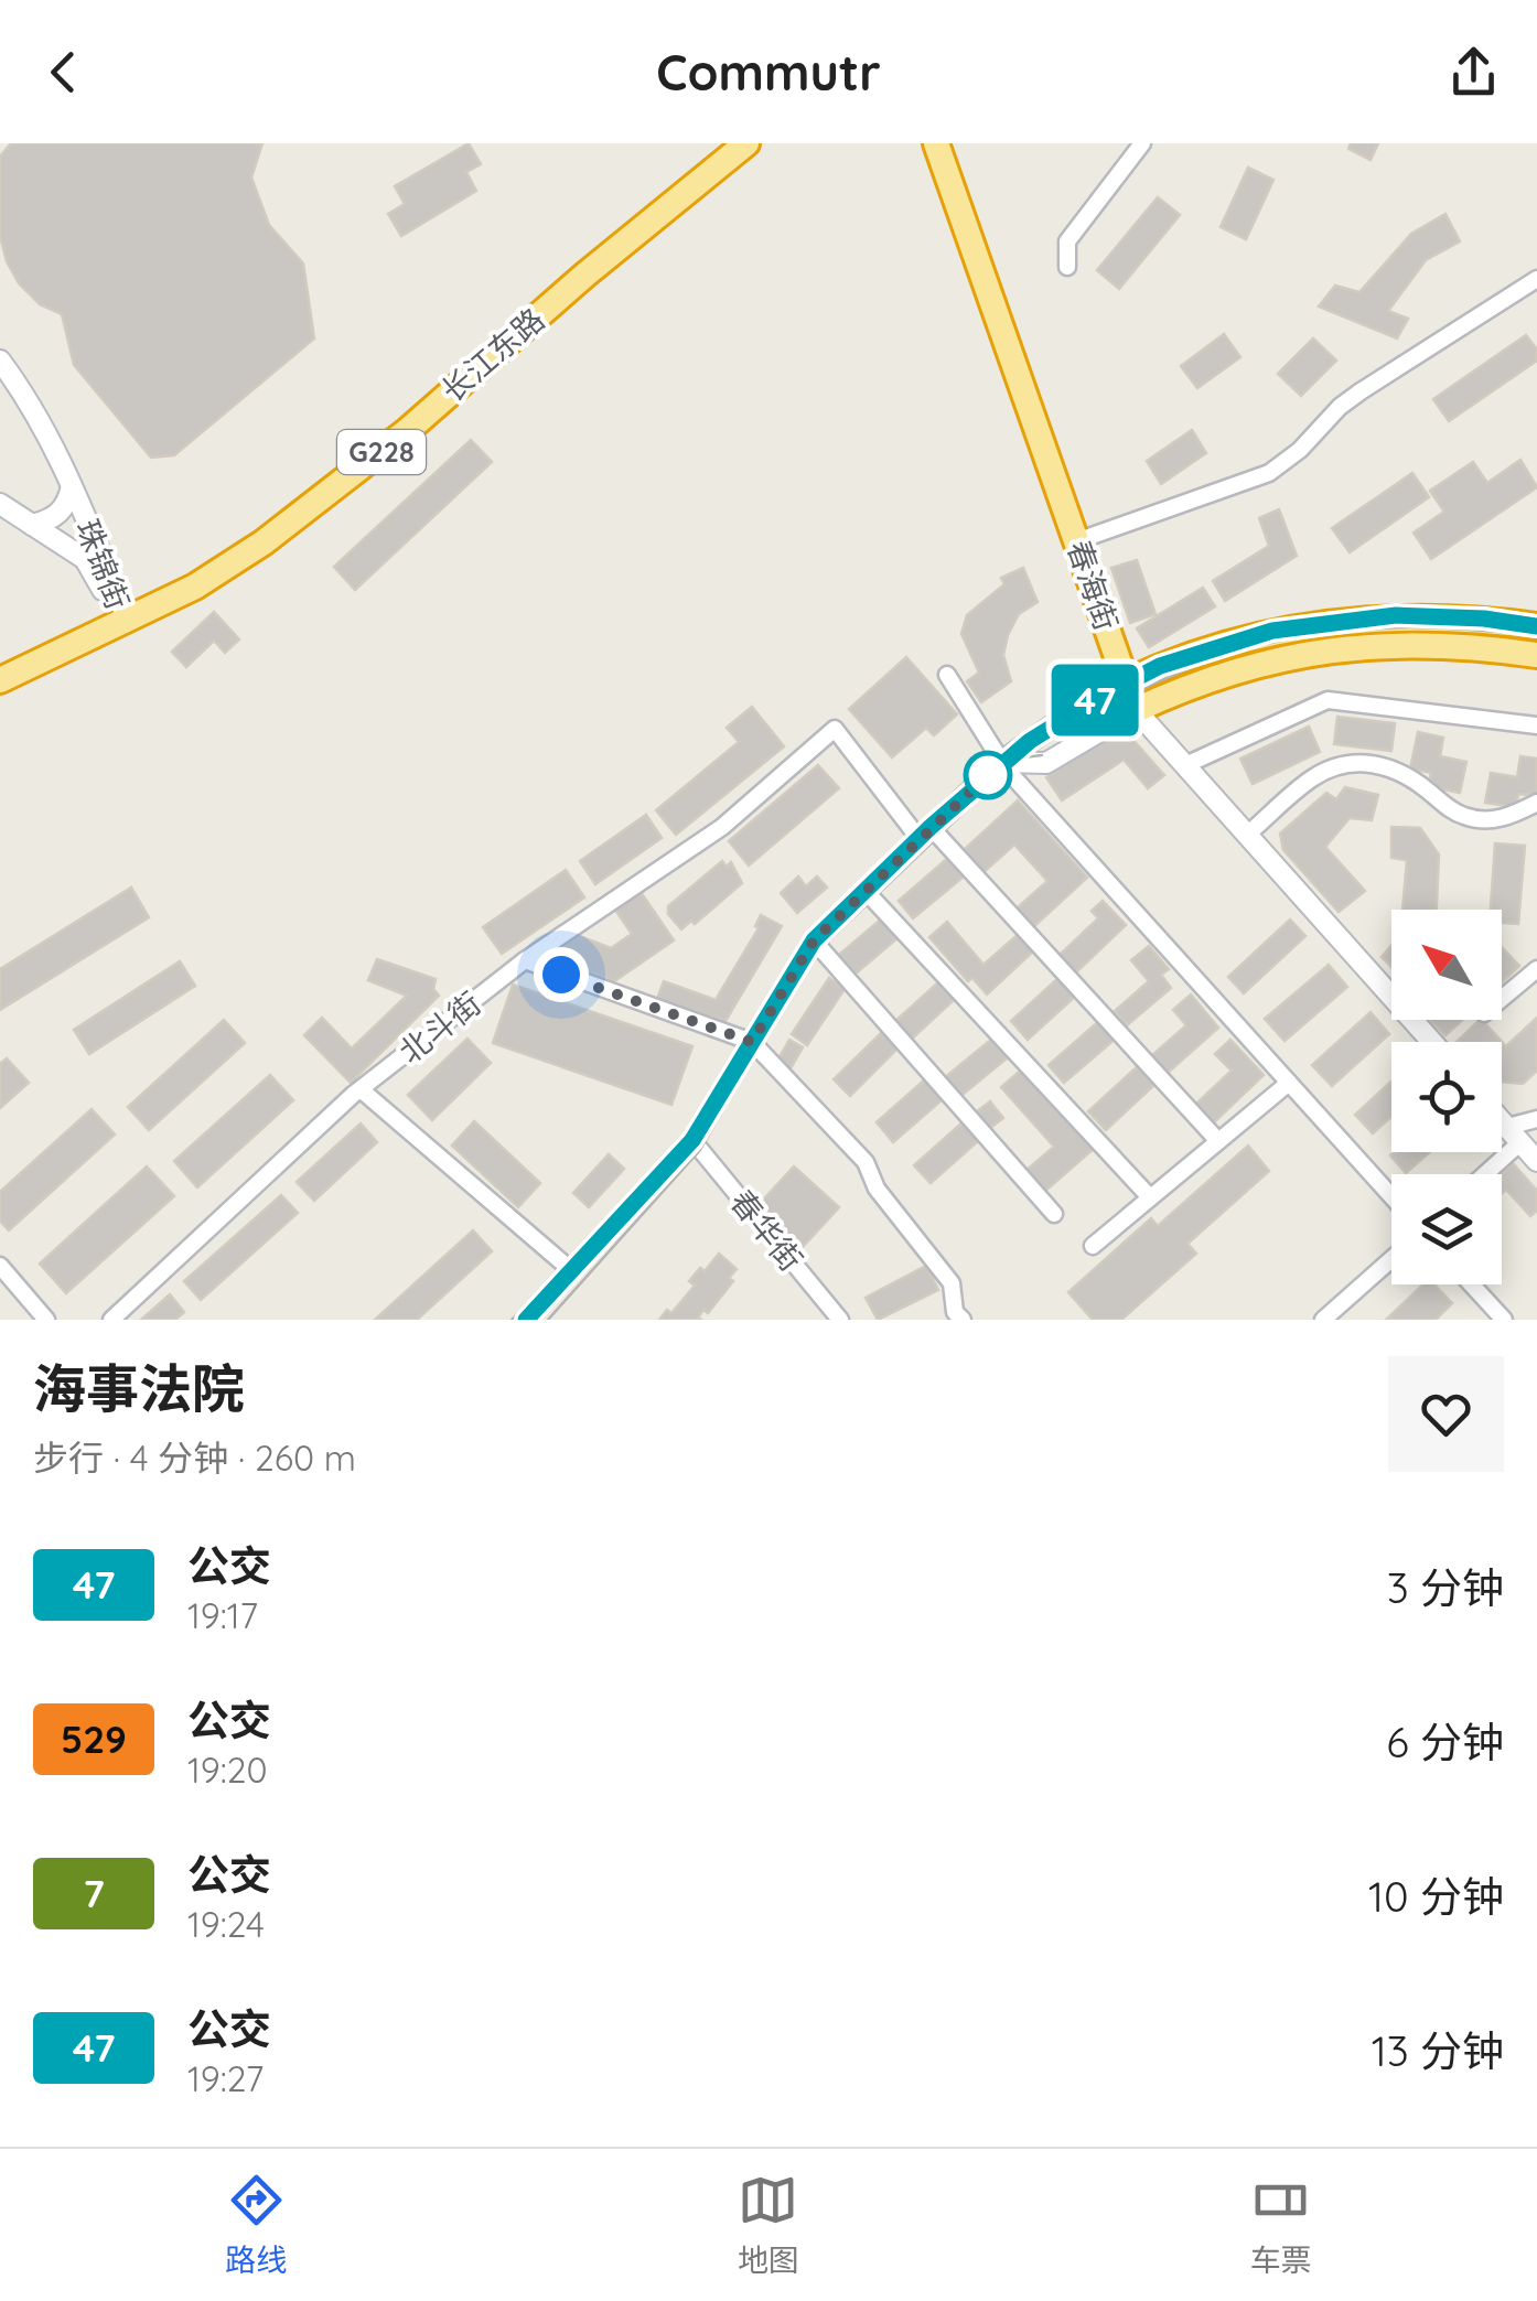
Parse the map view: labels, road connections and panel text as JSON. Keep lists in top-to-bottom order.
{
  "streets": {
    "highway": ["长江东路", "G228", "春海街"],
    "main road": ["珠锦街"],
    "street": ["北斗街", "春华街"]
  },
  "crossings": [
    ["长江东路", "珠锦街"]
  ],
  "lines": ["bus line 47"],
  "north": "top left",
  "page": {
    "header": "Commutr",
    "on_map": "47",
    "heading": ["海事法院", "步行 · 4 分钟 · 260 m"],
    "list": [
      {
        "mark": "47",
        "name": "公交",
        "note": "19:17",
        "value": "3 分钟"
      },
      {
        "mark": "529",
        "name": "公交",
        "note": "19:20",
        "value": "6 分钟"
      },
      {
        "mark": "7",
        "name": "公交",
        "note": "19:24",
        "value": "10 分钟"
      },
      {
        "mark": "47",
        "name": "公交",
        "note": "19:27",
        "value": "13 分钟"
      }
    ],
    "tabs": ["路线", "地图", "车票"]
  }
}
